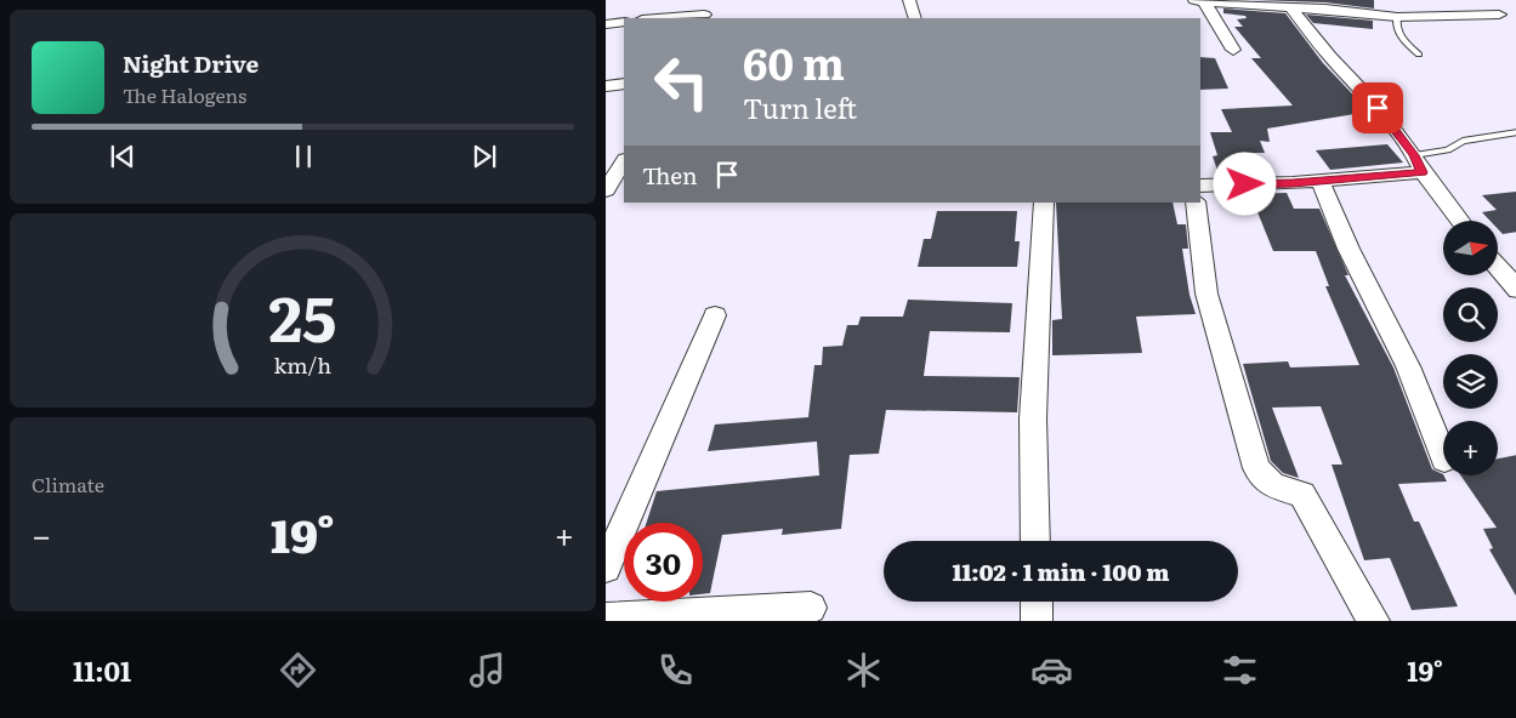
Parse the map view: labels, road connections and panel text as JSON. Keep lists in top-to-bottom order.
{
  "north": "right",
  "page": {
    "turn": ["60 m", "Turn left"],
    "song": ["Night Drive", "The Halogens"],
    "then": "Then",
    "map_buttons": "+",
    "tile": "Climate",
    "heat": ["−", "19°", "+"],
    "limit": "30",
    "trip": "11:02 · 1 min · 100 m",
    "tabs": ["11:01", "19°"],
    "gauge": ["25", "km/h"]
  }
}
